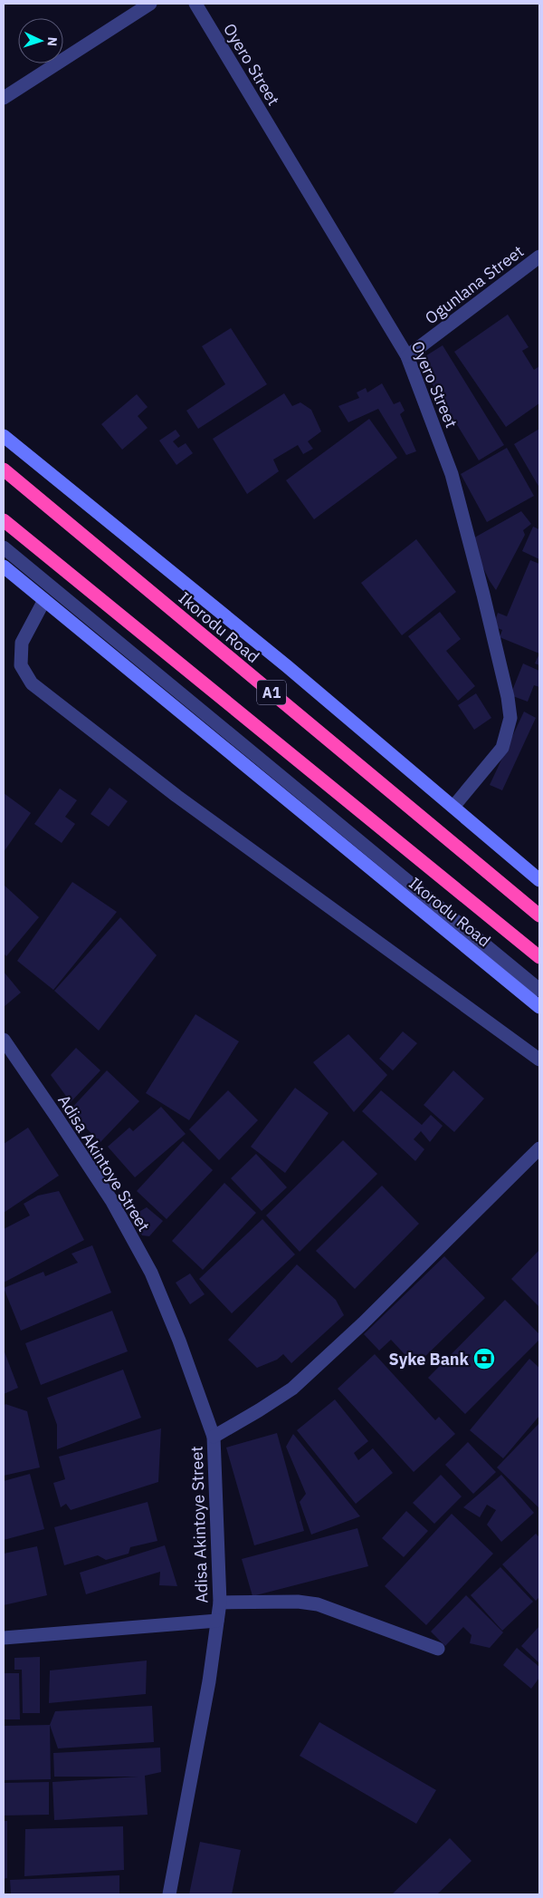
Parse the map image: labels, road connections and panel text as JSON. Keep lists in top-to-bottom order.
{
  "streets": {
    "highway": ["Ikorodu Road", "A1"],
    "street": ["Oyero Street", "Ogunlana Street", "Adisa Akintoye Street"]
  },
  "crossings": [
    ["Oyero Street", "Ogunlana Street"],
    ["Oyero Street", "Ikorodu Road"]
  ],
  "places": {
    "bank": ["Syke Bank"]
  },
  "north": "right"
}
